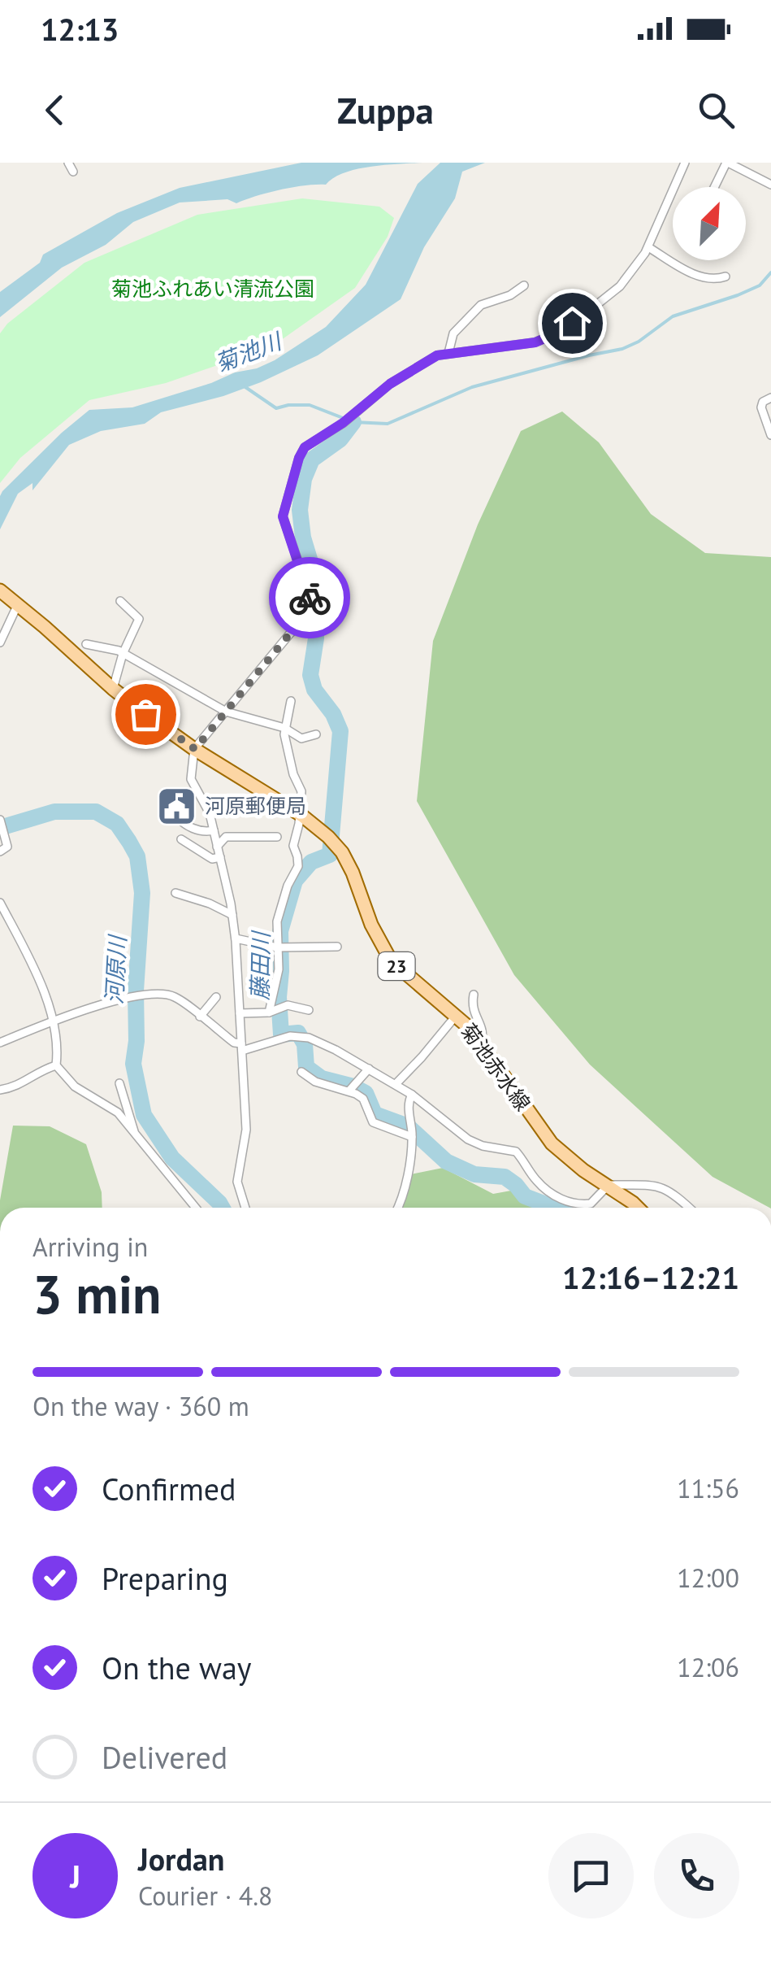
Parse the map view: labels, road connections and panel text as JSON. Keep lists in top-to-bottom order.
{
  "streets": {
    "main road": ["23", "菊池赤水線"]
  },
  "water": ["菊池川", "藤田川", "河原川"],
  "parks": ["菊池ふれあい清流公園"],
  "places": {
    "public building": ["河原郵便局"]
  },
  "north": "top right",
  "page": {
    "status": "12:13",
    "header": "Zuppa",
    "heading": ["3 min", "Arriving in", "12:16–12:21"],
    "panel": ["Jordan", "Courier · 4.8"],
    "bar": "On the way · 360 m",
    "list": [
      ["Confirmed", "11:56"],
      ["Preparing", "12:00"],
      ["On the way", "12:06"],
      "Delivered"
    ],
    "round": "J"
  }
}
